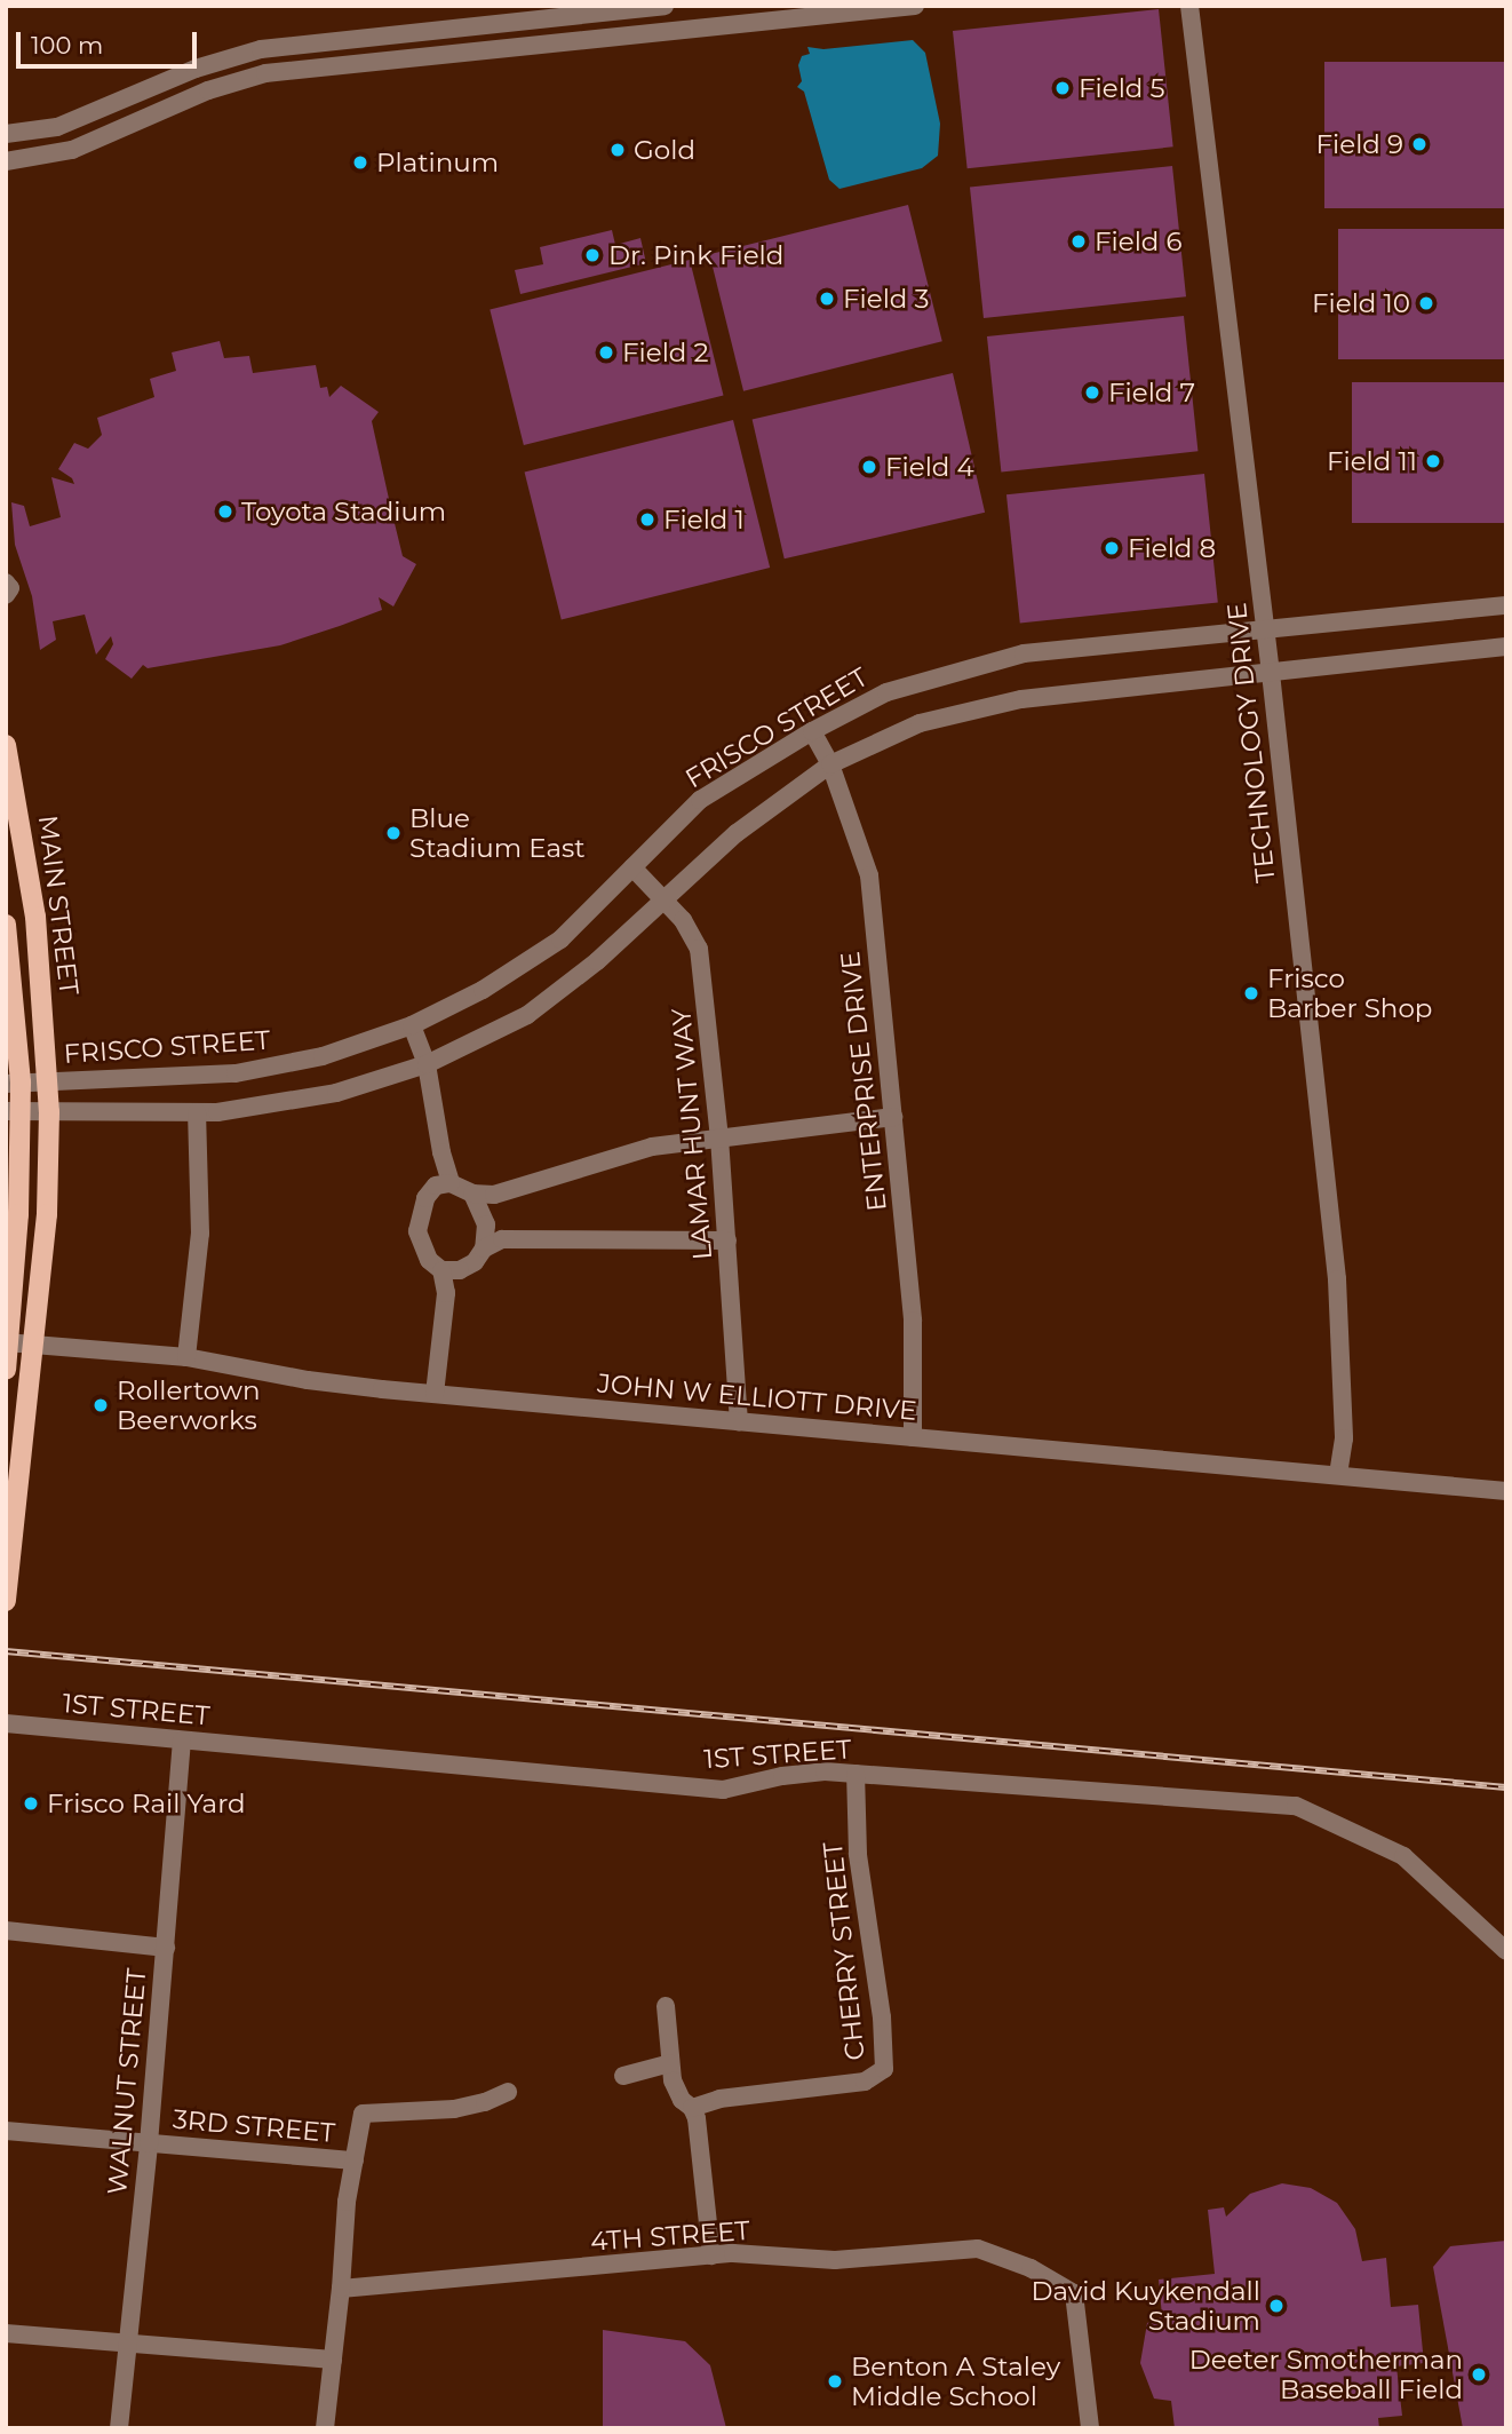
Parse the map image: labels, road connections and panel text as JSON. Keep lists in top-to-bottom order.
{
  "streets": {
    "main road": ["MAIN STREET"],
    "street": [
      "FRISCO STREET",
      "TECHNOLOGY DRIVE",
      "ENTERPRISE DRIVE",
      "LAMAR HUNT WAY",
      "JOHN W ELLIOTT DRIVE",
      "1ST STREET",
      "CHERRY STREET",
      "WALNUT STREET",
      "3RD STREET",
      "4TH STREET"
    ]
  },
  "crossings": [
    ["FRISCO STREET", "TECHNOLOGY DRIVE"],
    ["FRISCO STREET", "MAIN STREET"],
    ["FRISCO STREET", "ENTERPRISE DRIVE"],
    ["FRISCO STREET", "LAMAR HUNT WAY"],
    ["TECHNOLOGY DRIVE", "JOHN W ELLIOTT DRIVE"],
    ["MAIN STREET", "JOHN W ELLIOTT DRIVE"],
    ["ENTERPRISE DRIVE", "JOHN W ELLIOTT DRIVE"],
    ["LAMAR HUNT WAY", "JOHN W ELLIOTT DRIVE"],
    ["1ST STREET", "CHERRY STREET"],
    ["1ST STREET", "WALNUT STREET"],
    ["WALNUT STREET", "3RD STREET"]
  ],
  "places": [
    "Field 5",
    "Field 9",
    "Gold",
    "Platinum",
    "Field 6",
    "Dr. Pink Field",
    "Field 3",
    "Field 10",
    "Field 2",
    "Field 7",
    "Field 11",
    "Field 4",
    "Toyota Stadium",
    "Field 1",
    "Field 8",
    "Blue Stadium East",
    "Frisco Barber Shop",
    "Rollertown Beerworks",
    "Frisco Rail Yard",
    "David Kuykendall Stadium",
    "Deeter Smotherman Baseball Field",
    "Benton A Staley Middle School"
  ],
  "scale_bar": "100 m"
}
